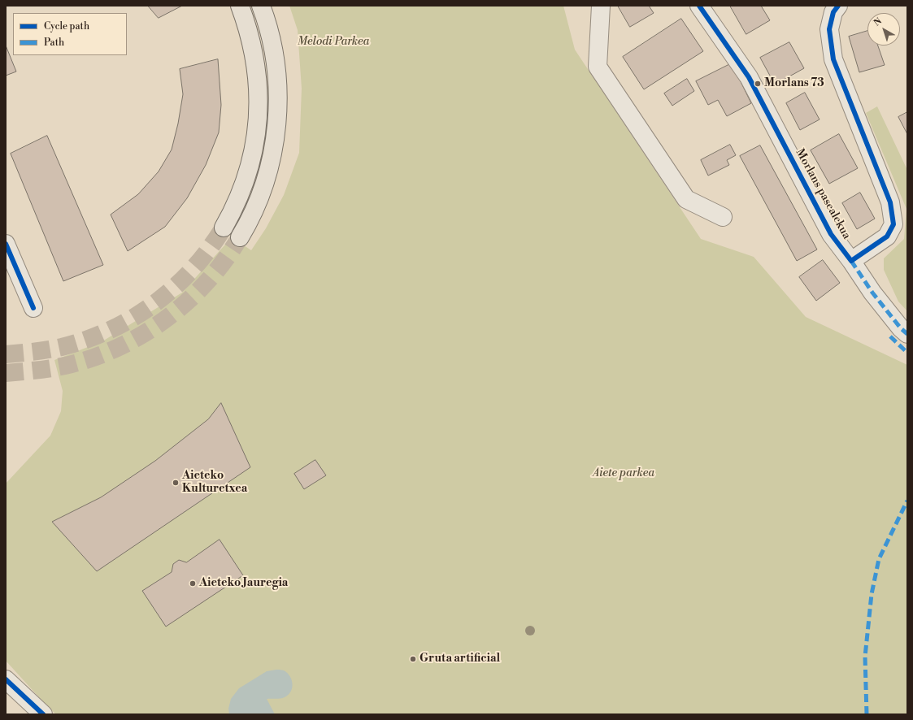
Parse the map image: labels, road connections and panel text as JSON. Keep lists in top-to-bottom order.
{
  "streets": {
    "street": ["Morlans pasealekua"]
  },
  "parks": ["Melodi Parkea", "Aiete parkea"],
  "places": [
    "Morlans 73",
    "Aieteko Kulturetxea",
    "Aieteko Jauregia",
    "Gruta artificial"
  ],
  "legend": ["Cycle path", "Path"],
  "north": "top left"
}
